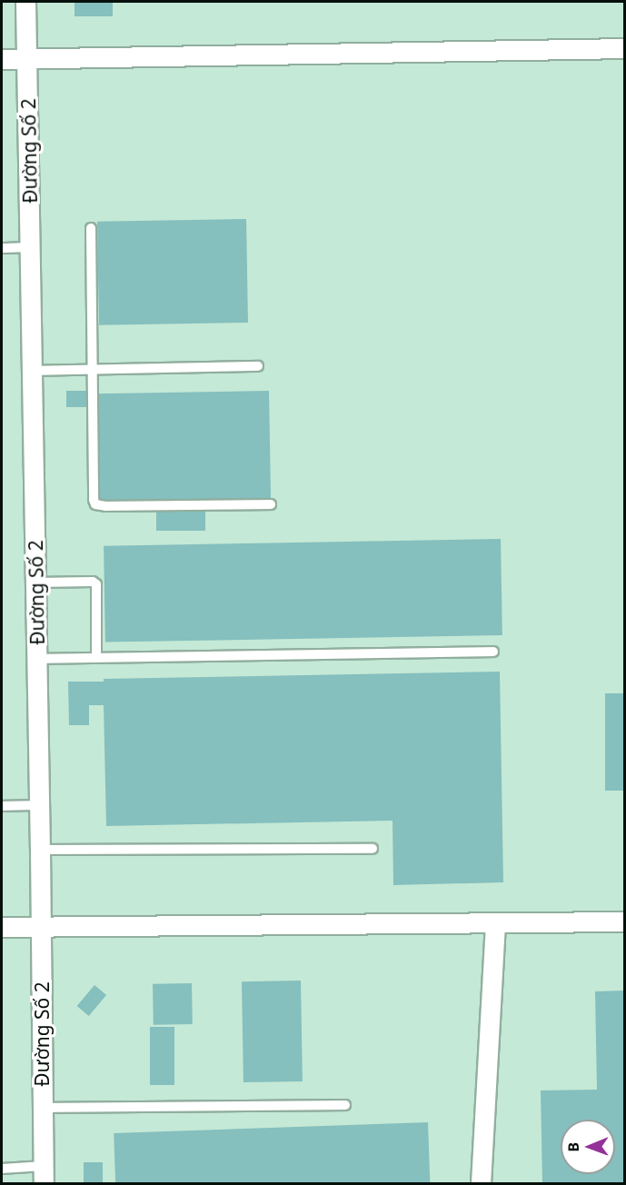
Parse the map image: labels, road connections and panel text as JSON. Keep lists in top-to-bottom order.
{
  "streets": {
    "street": ["Đường Số 2"]
  },
  "north": "left"
}
